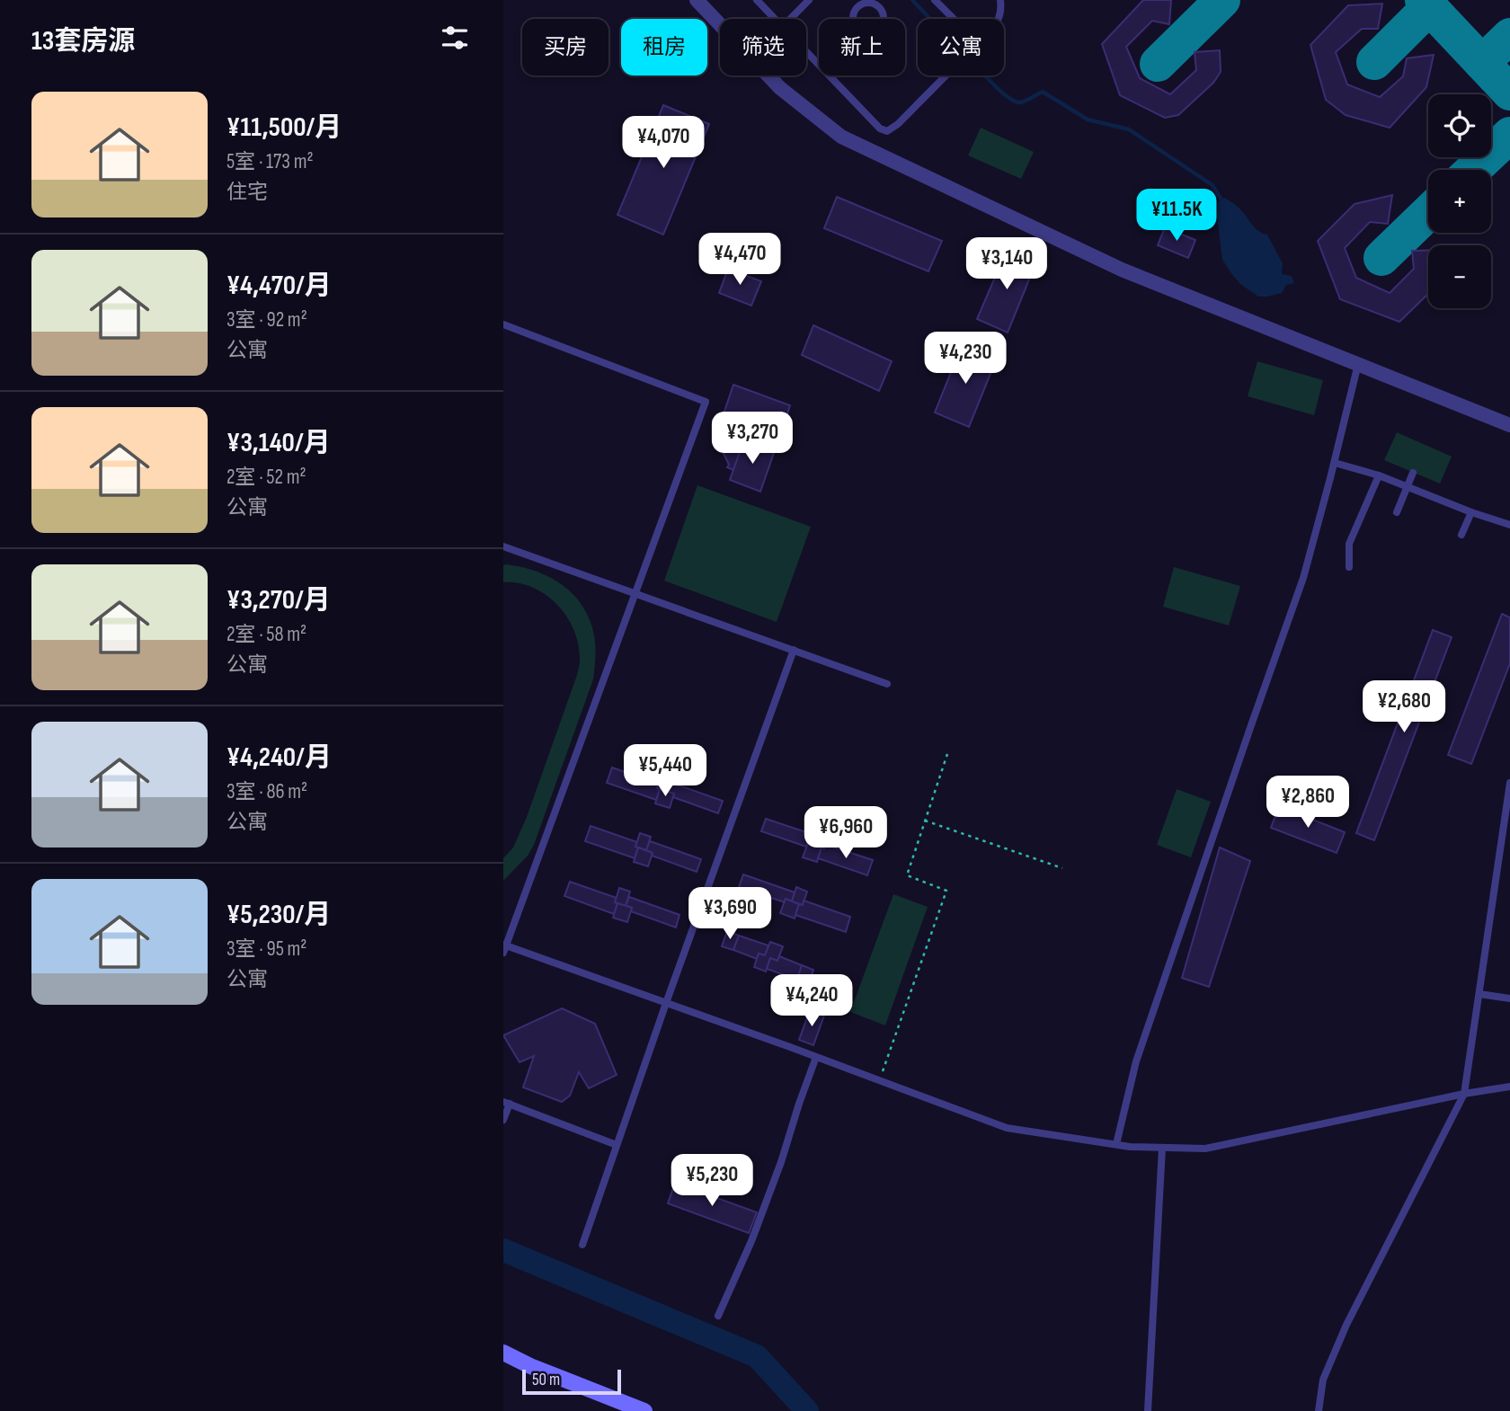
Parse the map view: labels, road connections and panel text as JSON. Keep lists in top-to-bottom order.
{
  "scale_bar": "50 m",
  "page": {
    "heading": "13套房源",
    "chip": [
      "买房",
      "租房",
      "筛选",
      "新上",
      "公寓"
    ],
    "list": [
      {
        "name": "¥11,500/月",
        "note": "5室 · 173 m² · 住宅"
      },
      {
        "name": "¥4,470/月",
        "note": "3室 · 92 m² · 公寓"
      },
      {
        "name": "¥3,140/月",
        "note": "2室 · 52 m² · 公寓"
      },
      {
        "name": "¥3,270/月",
        "note": "2室 · 58 m² · 公寓"
      },
      {
        "name": "¥4,240/月",
        "note": "3室 · 86 m² · 公寓"
      },
      {
        "name": "¥5,230/月",
        "note": "3室 · 95 m² · 公寓"
      }
    ],
    "map_buttons": ["+", "−"],
    "price": [
      "¥4,070",
      "¥11.5K",
      "¥4,470",
      "¥3,140",
      "¥4,230",
      "¥3,270",
      "¥2,680",
      "¥5,440",
      "¥2,860",
      "¥6,960",
      "¥3,690",
      "¥4,240",
      "¥5,230"
    ],
    "scale": "50 m"
  }
}
